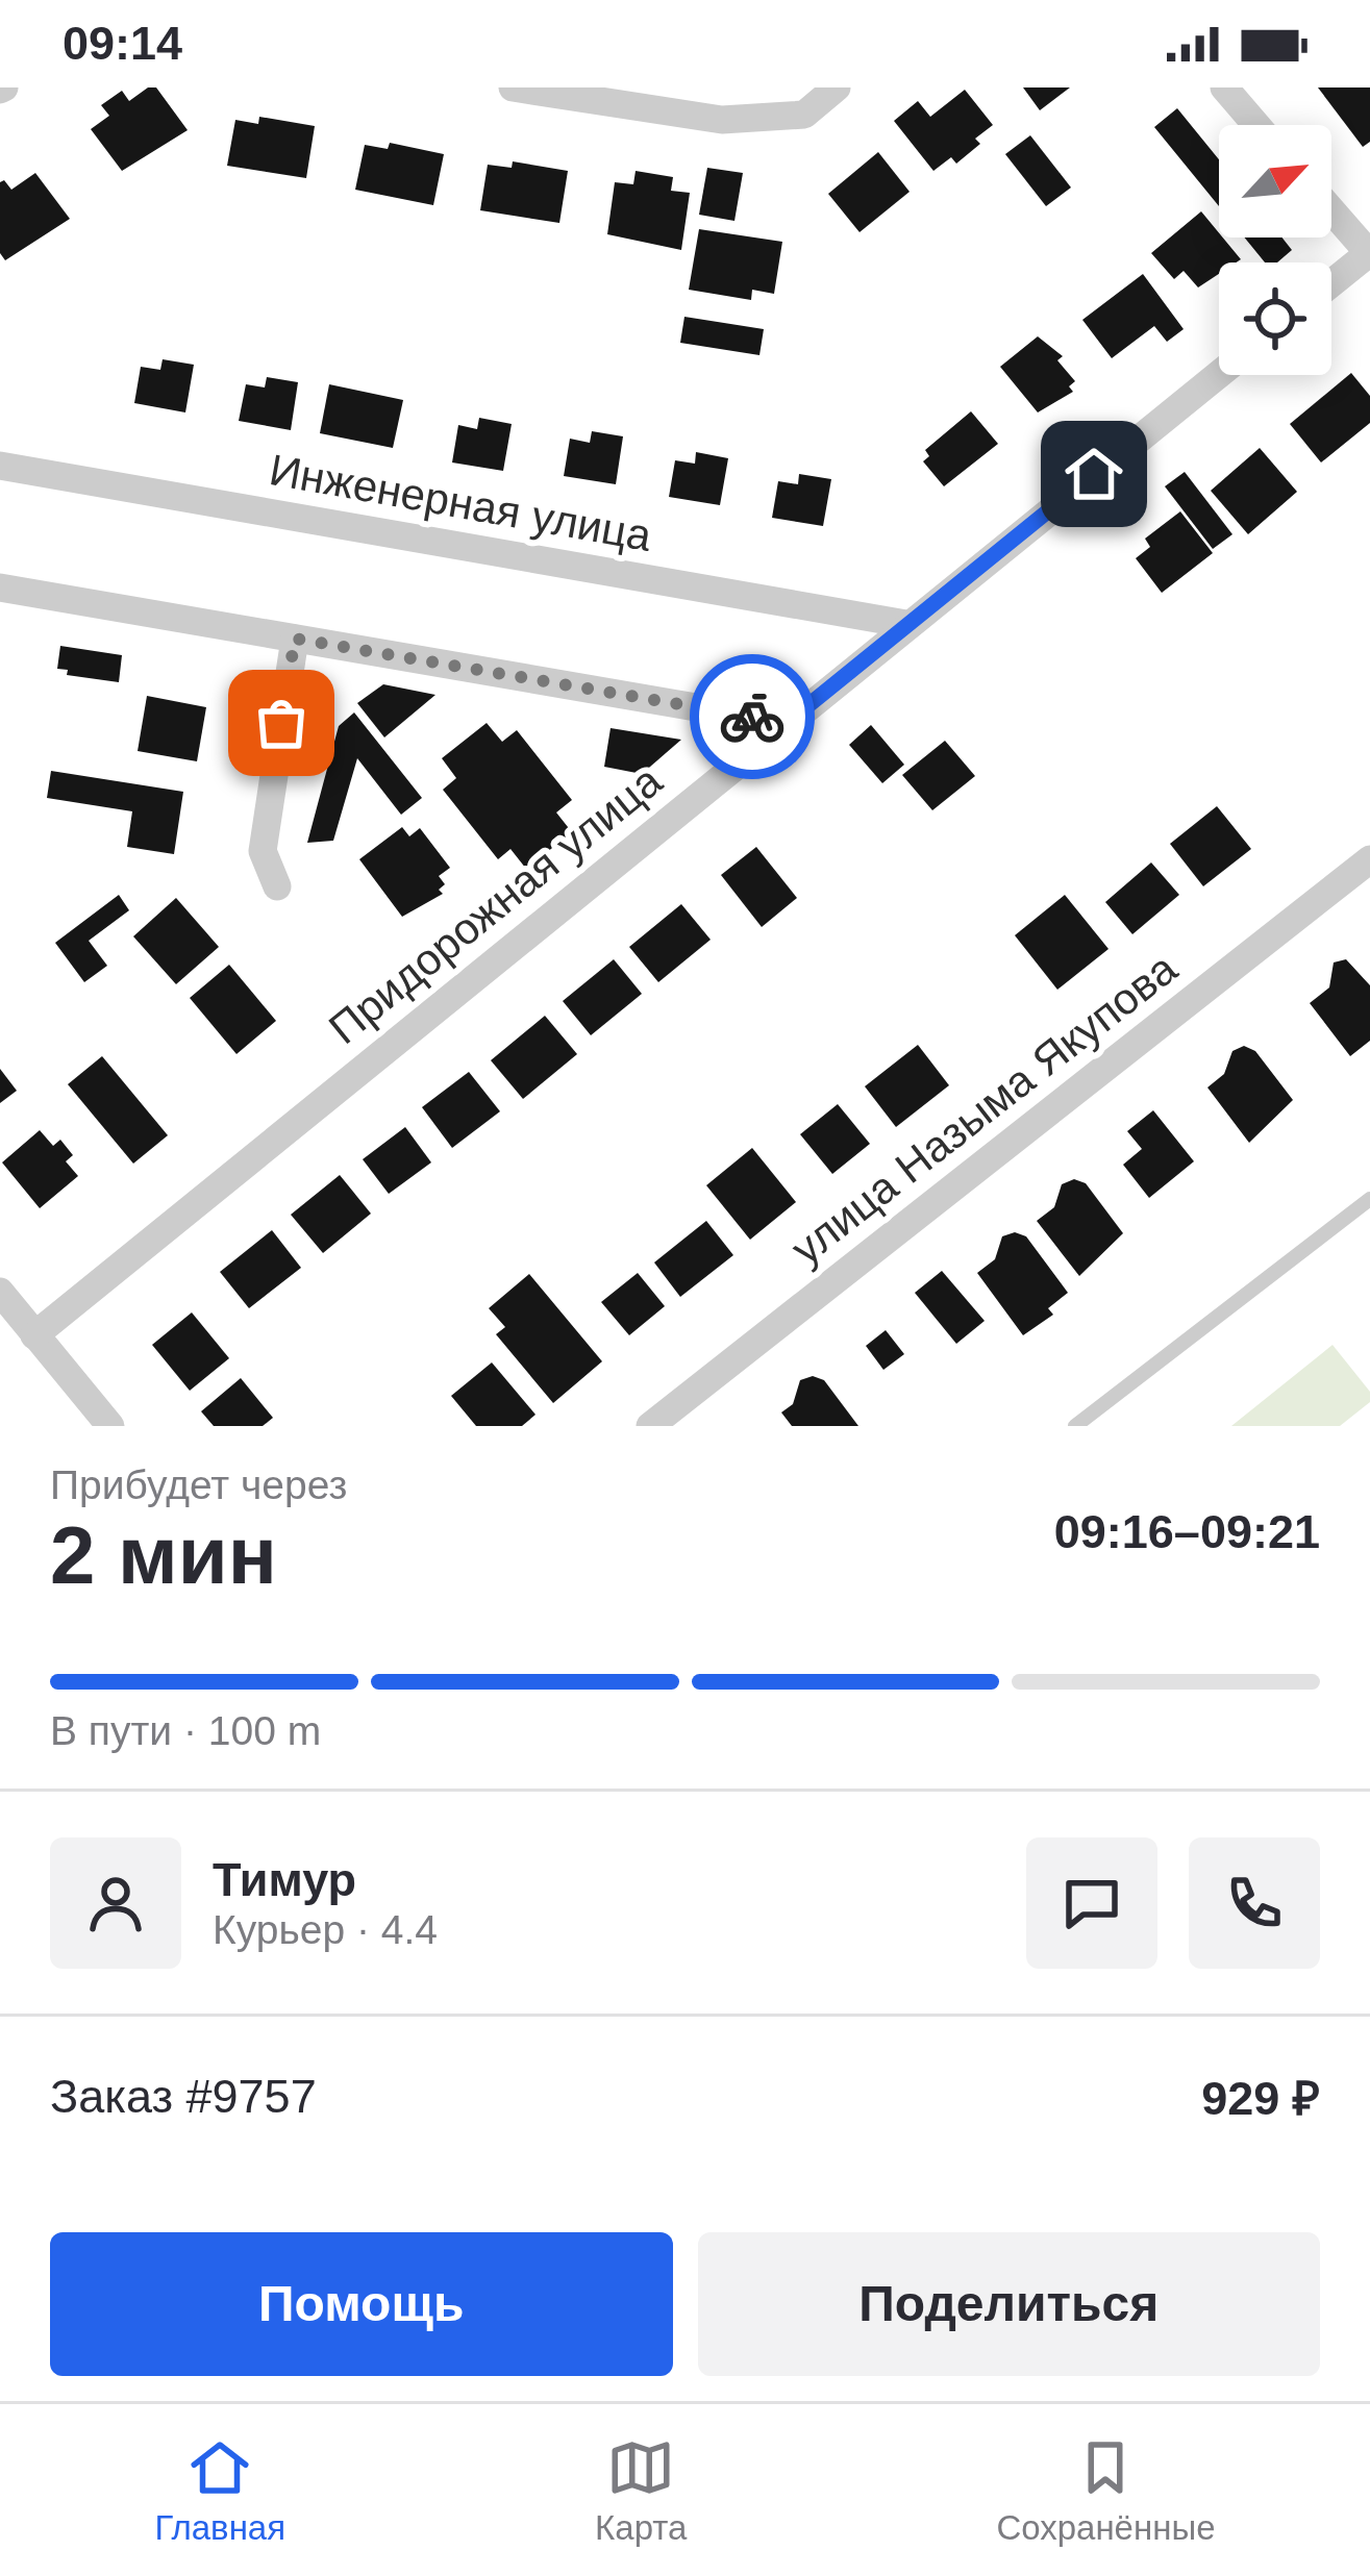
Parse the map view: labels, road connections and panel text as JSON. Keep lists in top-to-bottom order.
{
  "streets": {
    "street": ["Инженерная улица", "Придорожная улица", "улица Назыма Якупова"]
  },
  "crossings": [
    ["Инженерная улица", "Придорожная улица"]
  ],
  "north": "top right",
  "page": {
    "status": "09:14",
    "heading": ["2 мин", "Прибудет через", "09:16–09:21"],
    "panel": [
      "Тимур",
      "Курьер · 4.4",
      "Заказ #9757",
      "929 ₽"
    ],
    "bar": "В пути · 100 m",
    "buttons": ["Помощь", "Поделиться"],
    "tabs": ["Главная", "Карта", "Сохранённые"]
  }
}
